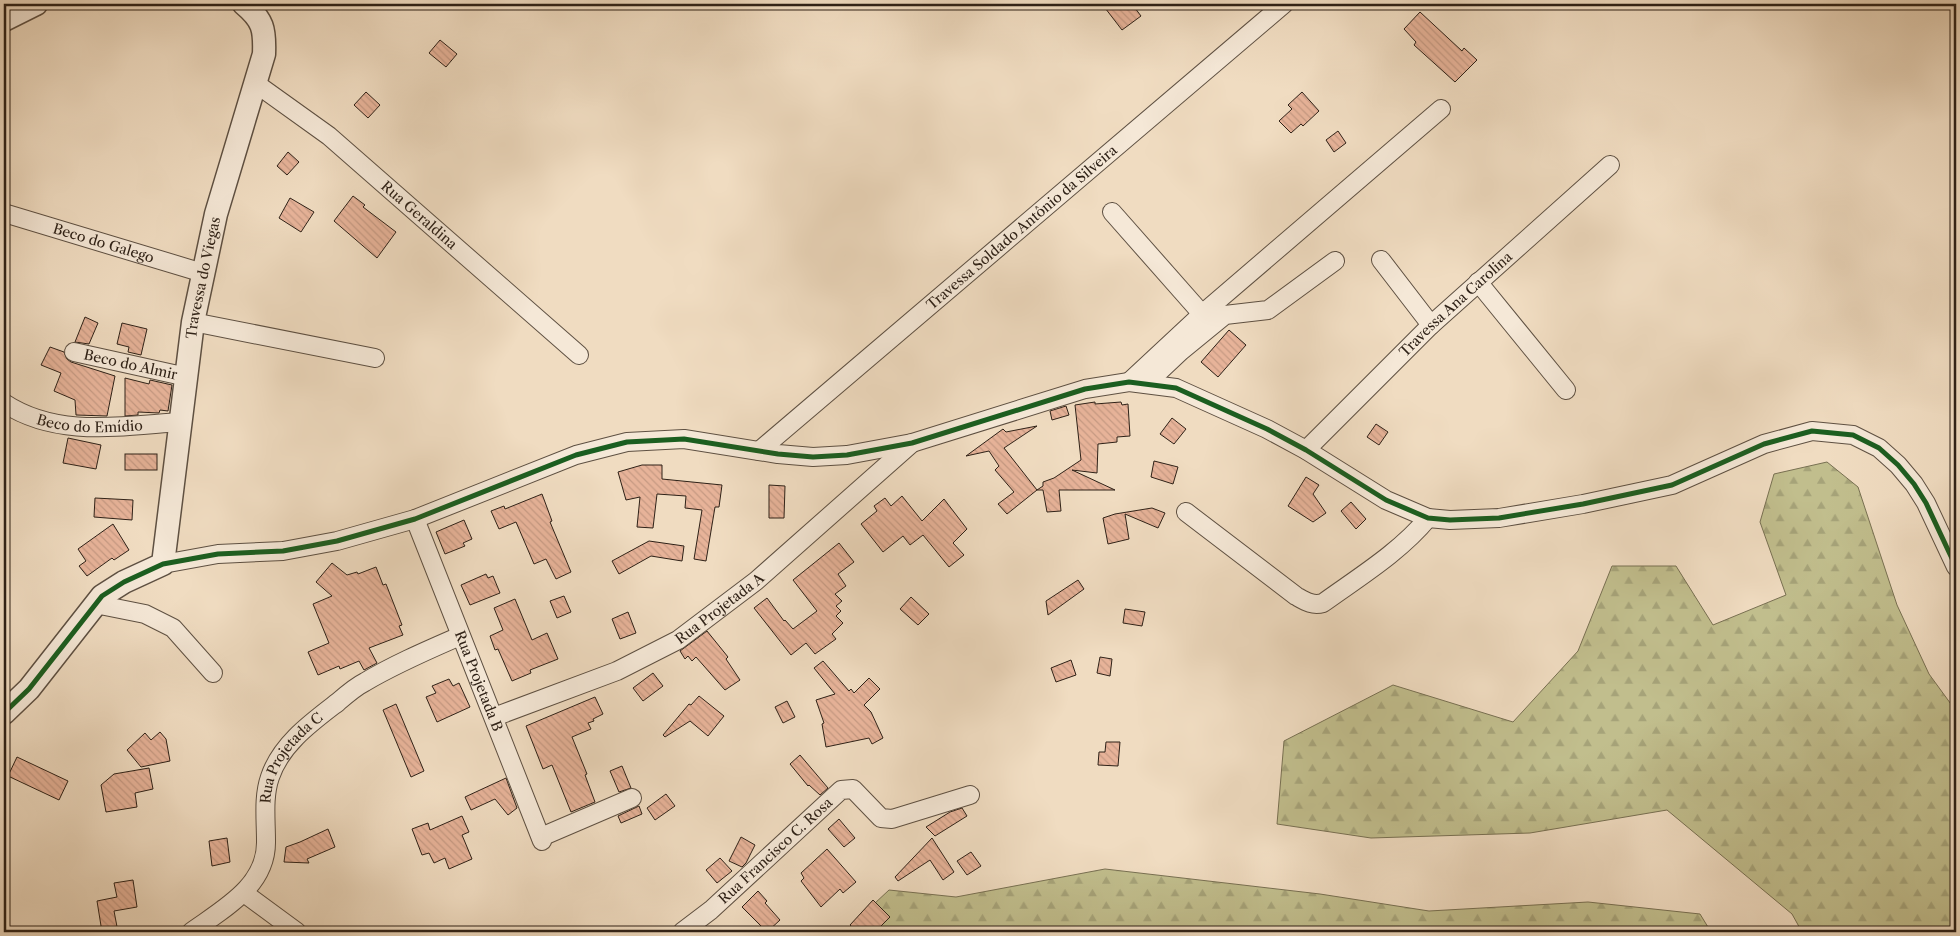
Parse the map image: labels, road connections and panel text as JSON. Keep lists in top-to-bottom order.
{
  "streets": {
    "street": [
      "Rua Geraldina",
      "Travessa Soldado Antônio da Silveira",
      "Beco do Galego",
      "Travessa do Viegas",
      "Travessa Ana Carolina",
      "Beco do Almir",
      "Beco do Emídio",
      "Rua Projetada A",
      "Rua Projetada B",
      "Rua Projetada C",
      "Rua Francisco C. Rosa"
    ]
  },
  "crossings": [
    ["Rua Geraldina", "Travessa do Viegas"],
    ["Beco do Galego", "Travessa do Viegas"],
    ["Travessa do Viegas", "Beco do Almir"],
    ["Travessa do Viegas", "Beco do Emídio"],
    ["Rua Projetada A", "Rua Projetada B"],
    ["Rua Projetada B", "Rua Projetada C"]
  ]
}
